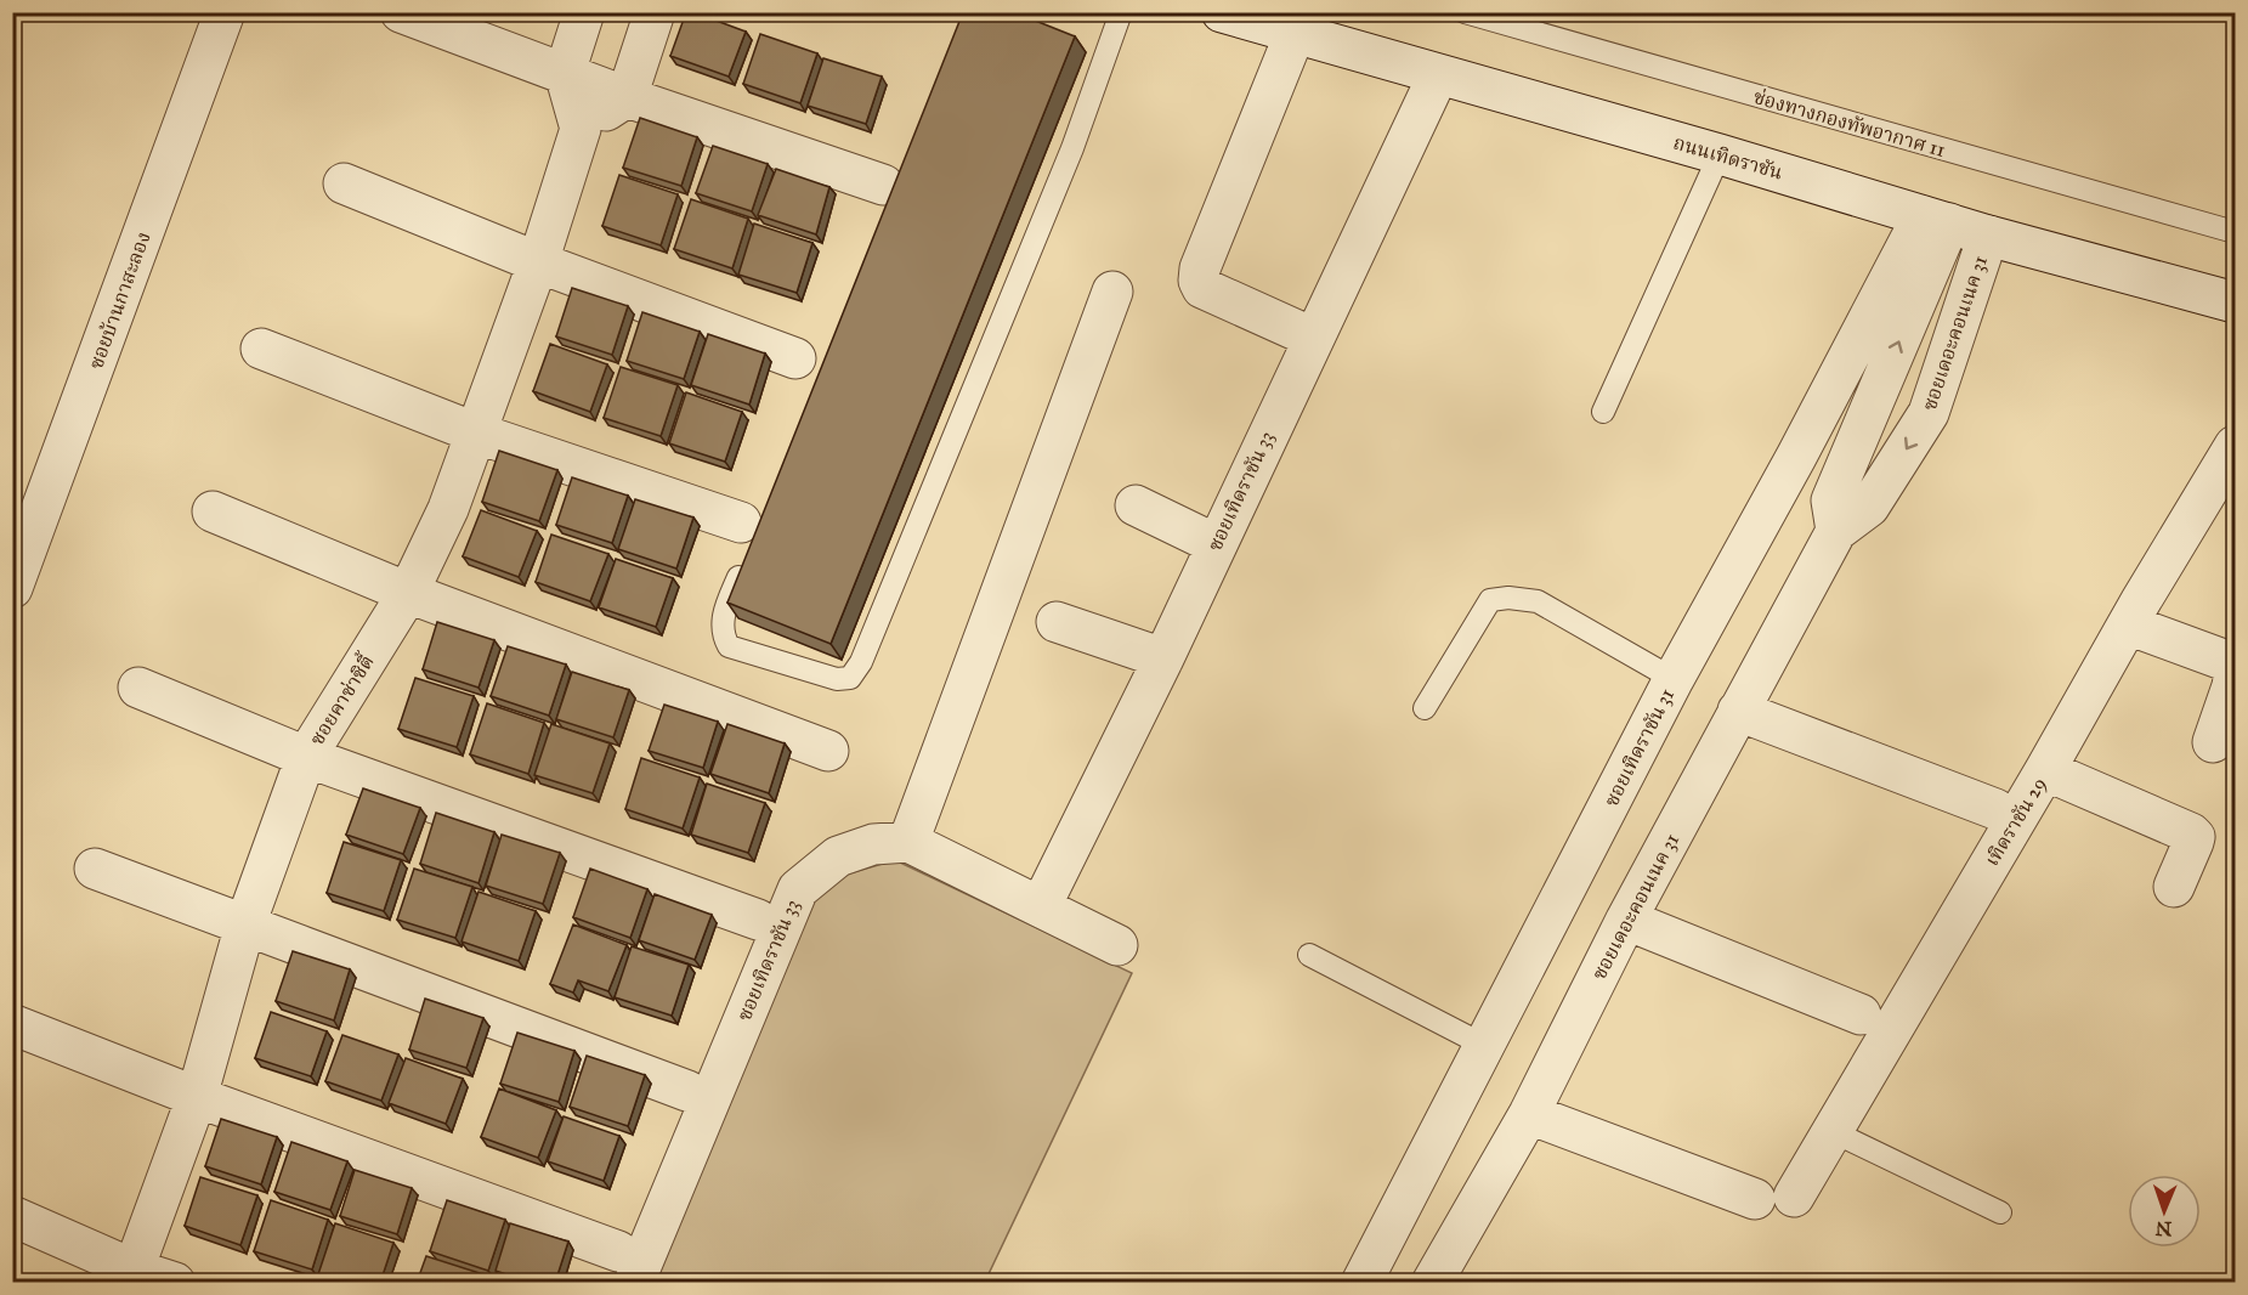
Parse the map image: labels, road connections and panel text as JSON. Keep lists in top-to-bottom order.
{
  "streets": {
    "street": [
      "ถนนเทิดราชัน",
      "ซอยบ้านกาสะลอง",
      "ซอยเดอะคอนเนค 31",
      "ซอยเทิดราชัน 33",
      "ซอยคาซ่าซิตี้",
      "ซอยเทิดราชัน 31",
      "เทิดราชัน 29"
    ],
    "lane": ["ช่องทางกองทัพอากาศ 11"]
  },
  "crossings": [
    ["ถนนเทิดราชัน", "ซอยเดอะคอนเนค 31"],
    ["ถนนเทิดราชัน", "ซอยเทิดราชัน 33"],
    ["ถนนเทิดราชัน", "ซอยเทิดราชัน 31"],
    ["ซอยเดอะคอนเนค 31", "ซอยเทิดราชัน 31"],
    ["ซอยเดอะคอนเนค 31", "เทิดราชัน 29"]
  ],
  "north": "bottom"
}
